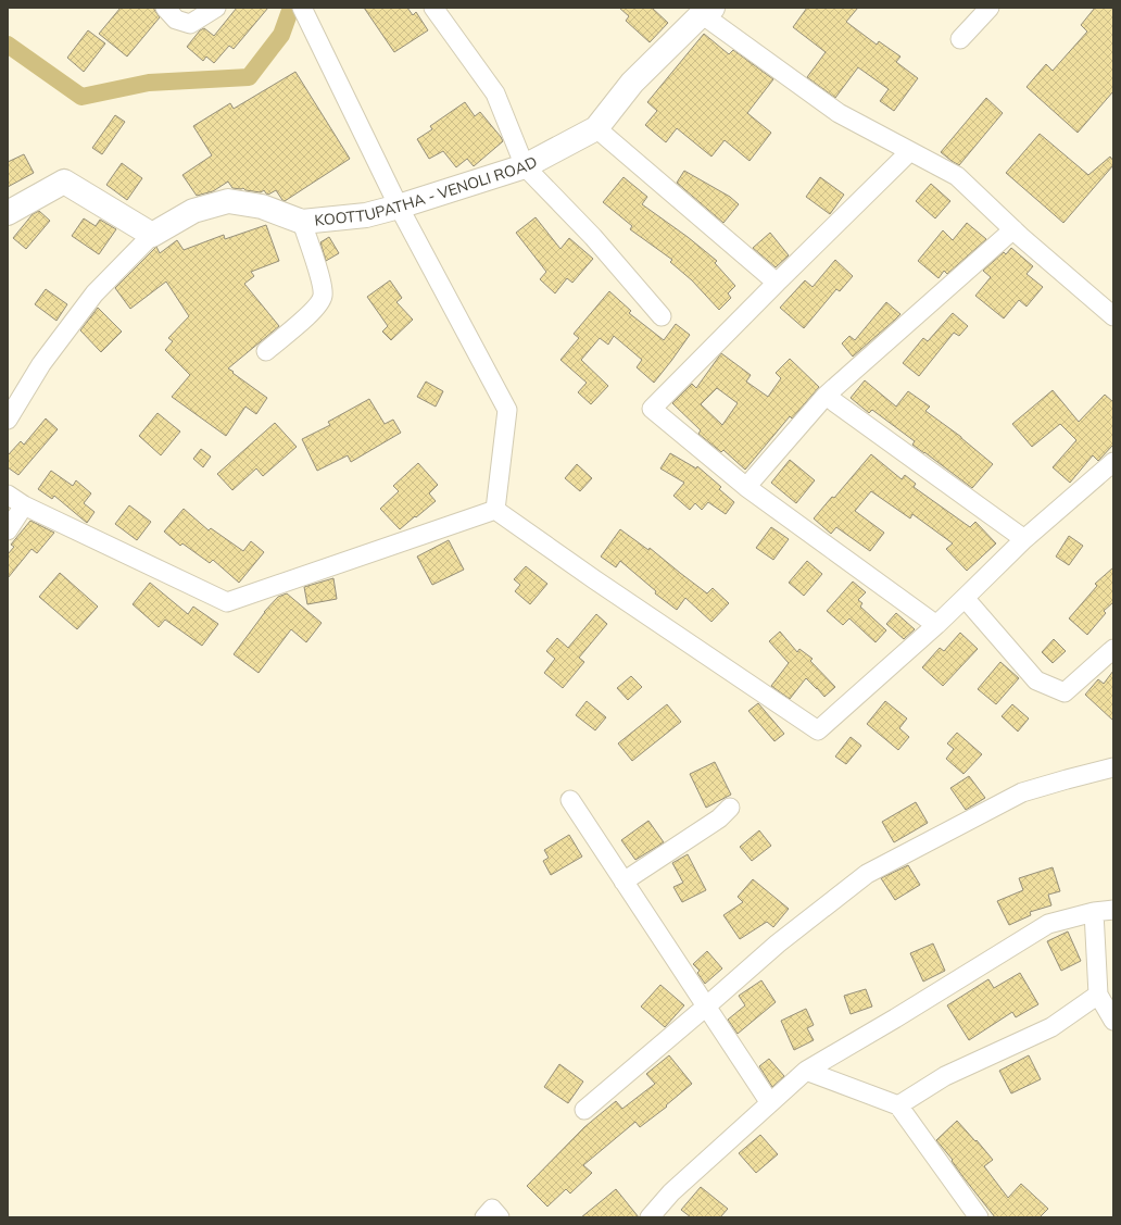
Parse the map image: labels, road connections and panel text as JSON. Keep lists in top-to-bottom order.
{
  "streets": {
    "street": ["KOOTTUPATHA - VENOLI ROAD"]
  }
}
